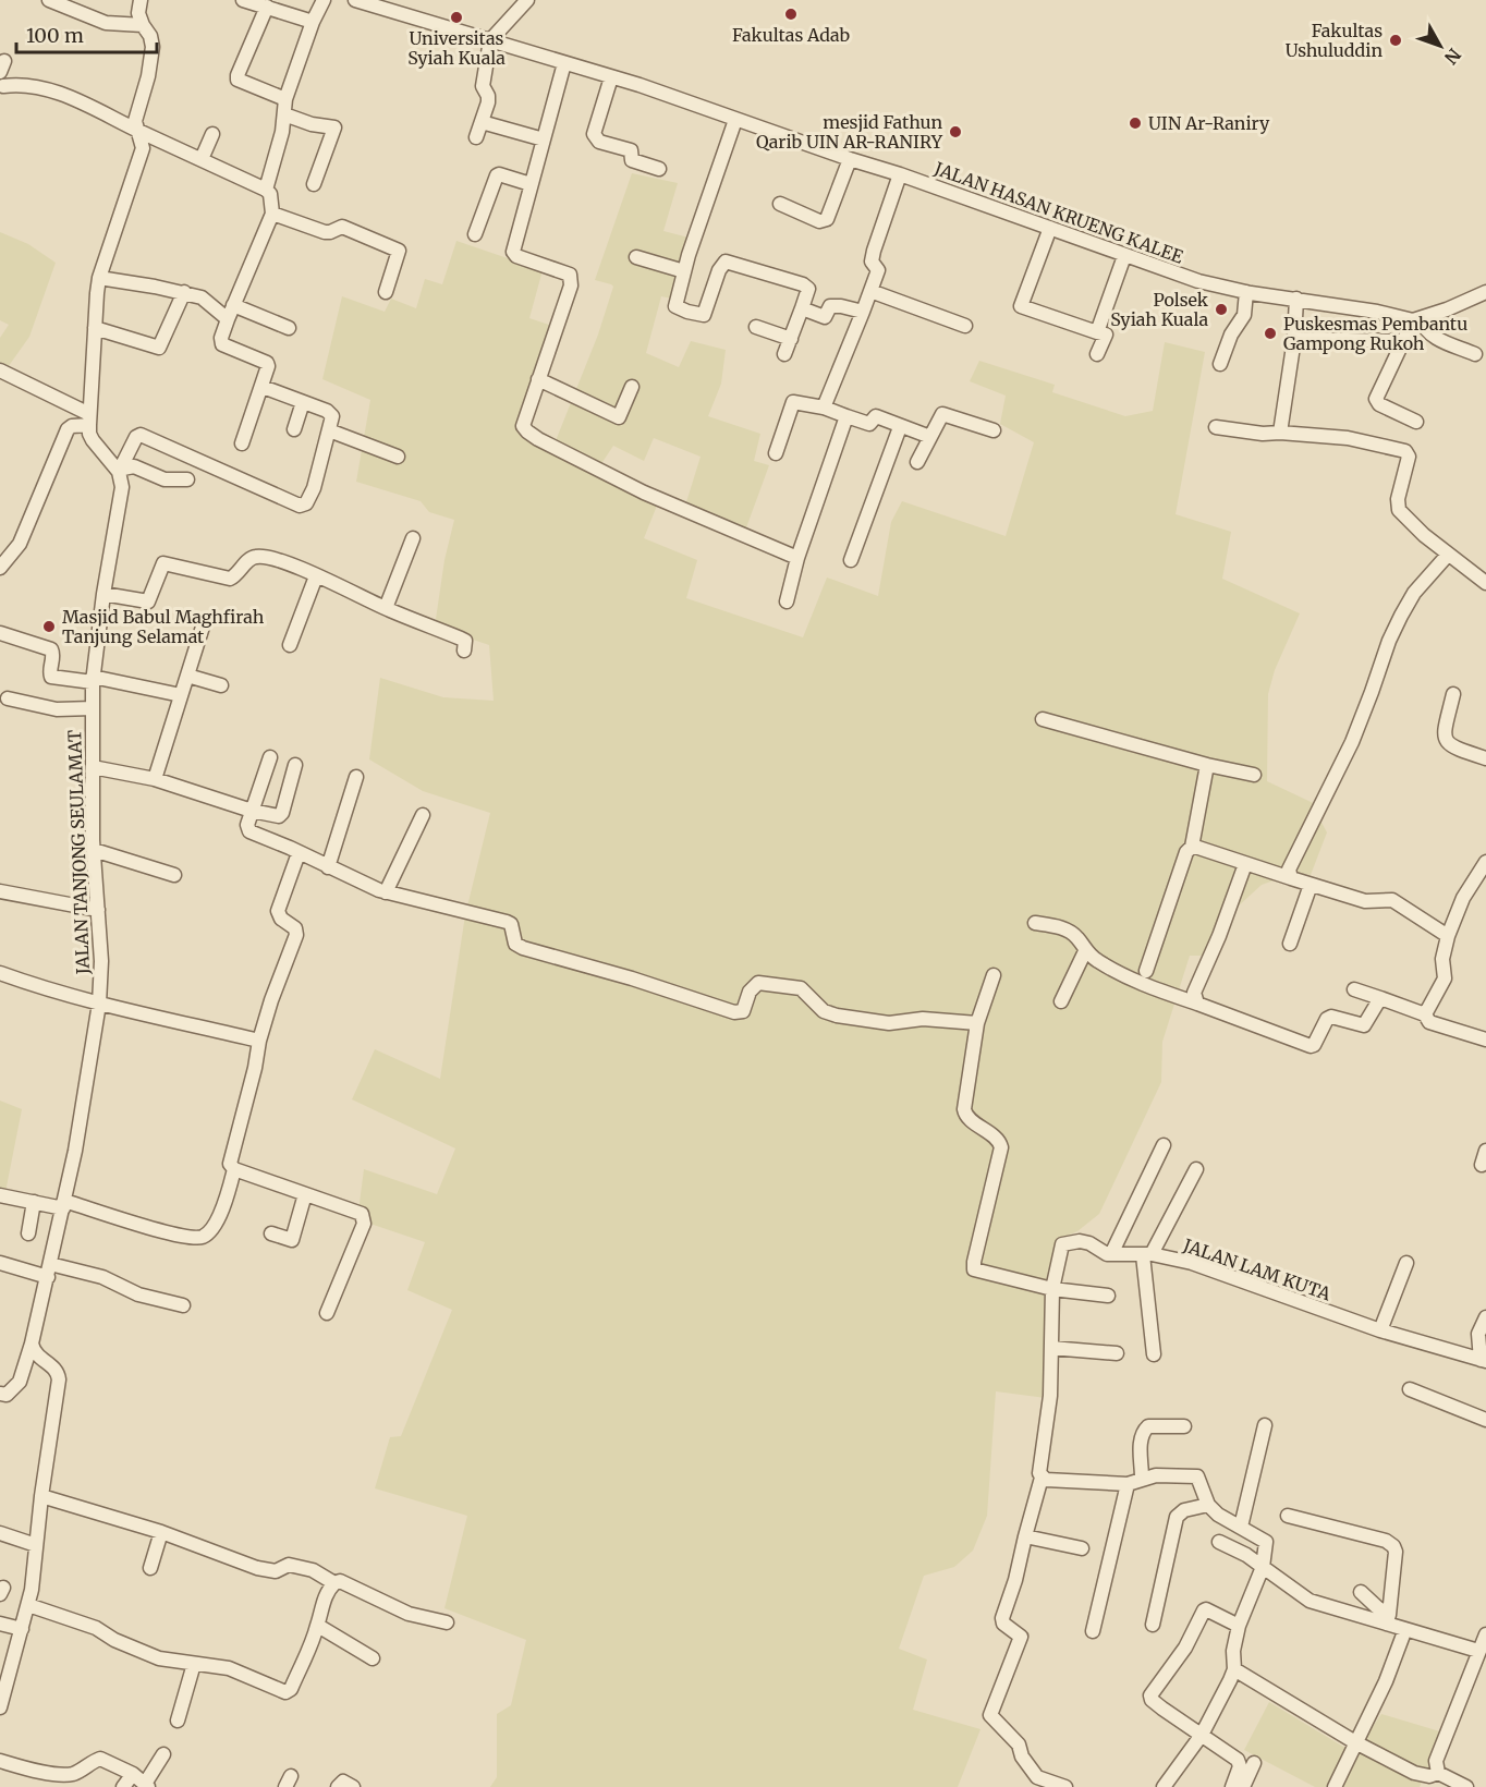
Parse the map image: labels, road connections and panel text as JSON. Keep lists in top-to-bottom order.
{
  "streets": {
    "street": ["JALAN HASAN KRUENG KALEE", "JALAN TANJONG SEULAMAT", "JALAN LAM KUTA"]
  },
  "places": [
    "Fakultas Adab",
    "Universitas Syiah Kuala",
    "Fakultas Ushuluddin",
    "UIN Ar-Raniry",
    "mesjid Fathun Qarib UIN AR-RANIRY",
    "Polsek Syiah Kuala",
    "Puskesmas Pembantu Gampong Rukoh",
    "Masjid Babul Maghfirah Tanjung Selamat"
  ],
  "scale_bar": "100 m",
  "north": "bottom right"
}
